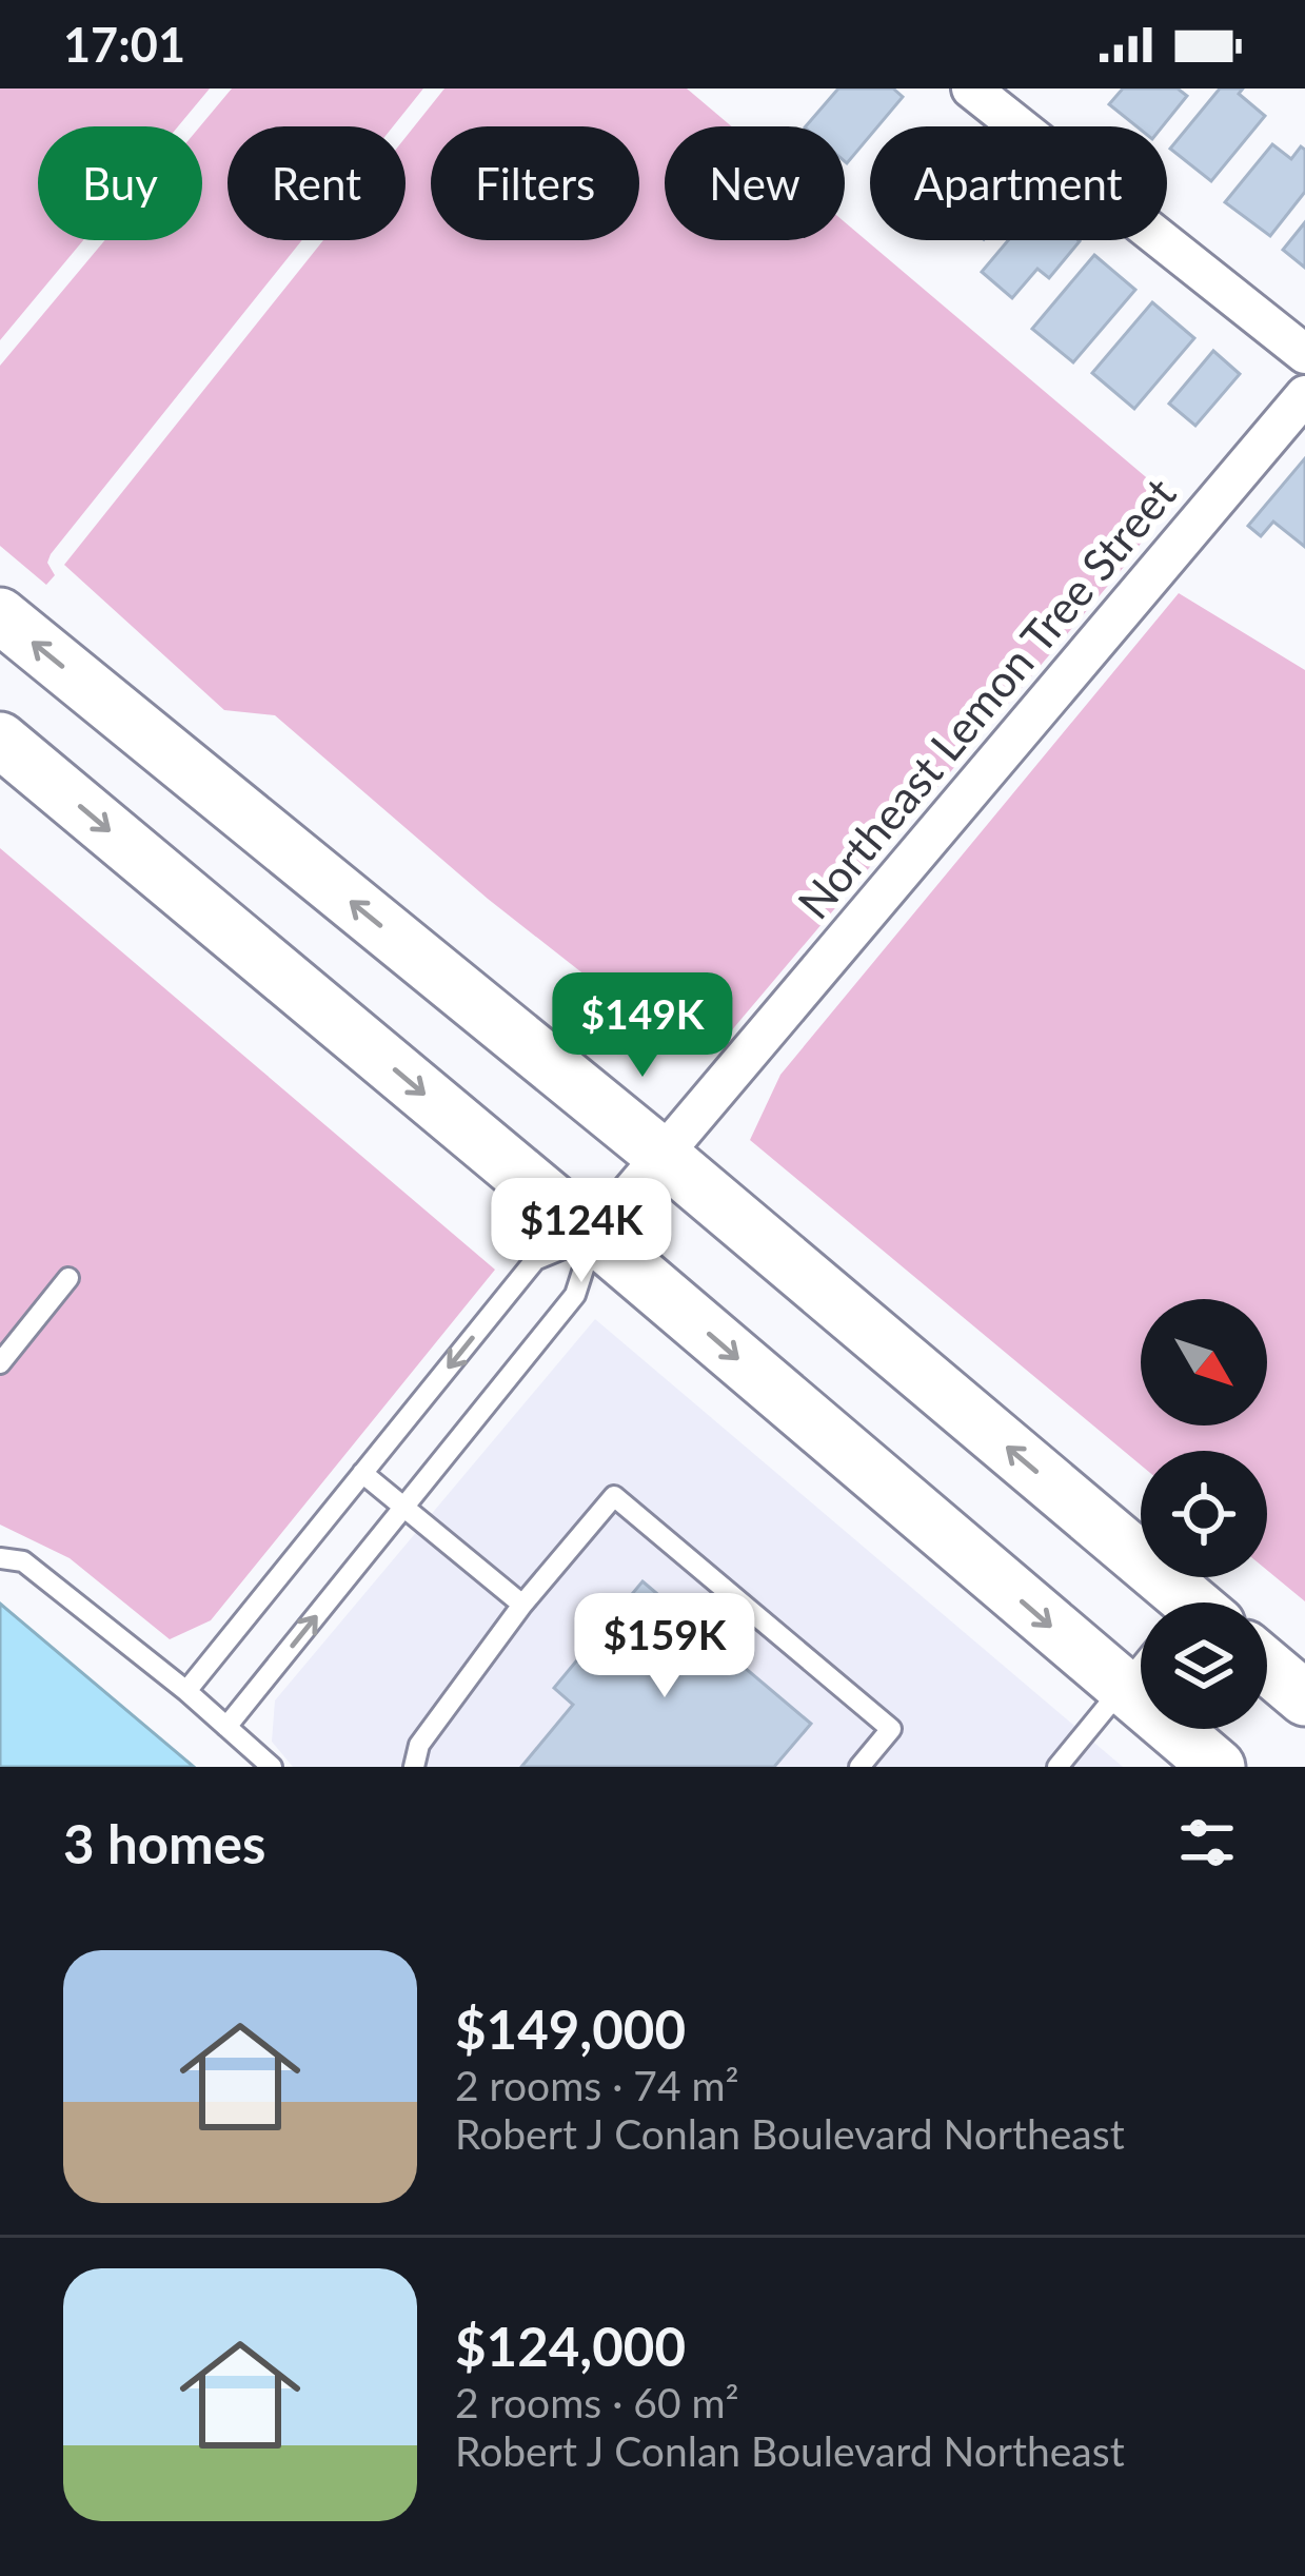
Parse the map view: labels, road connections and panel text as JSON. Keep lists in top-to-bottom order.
{
  "streets": {
    "street": ["Northeast Lemon Tree Street"]
  },
  "north": "bottom right",
  "page": {
    "status": "17:01",
    "chip": [
      "Buy",
      "Rent",
      "Filters",
      "New",
      "Apartment"
    ],
    "price": ["$149K", "$124K", "$159K"],
    "heading": "3 homes",
    "list": [
      {
        "name": "$149,000",
        "note": "2 rooms · 74 m² · Robert J Conlan Boulevard Northeast"
      },
      {
        "name": "$124,000",
        "note": "2 rooms · 60 m² · Robert J Conlan Boulevard Northeast"
      }
    ]
  }
}
